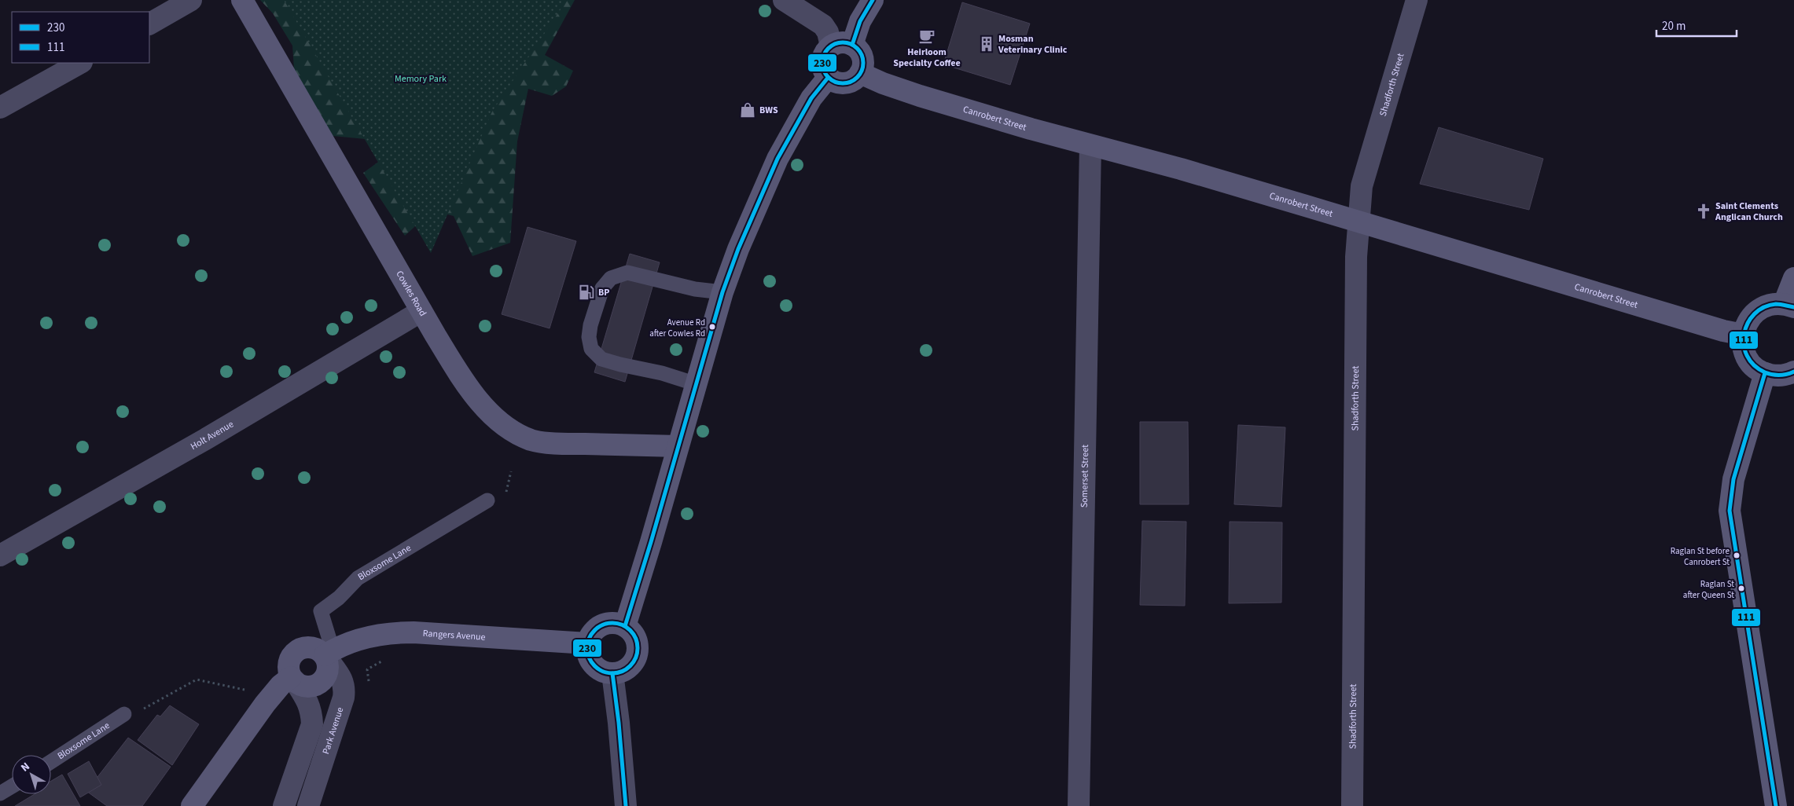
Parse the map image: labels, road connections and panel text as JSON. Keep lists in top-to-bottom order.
{
  "streets": {
    "street": [
      "Shadforth Street",
      "Canrobert Street",
      "Cowles Road",
      "Holt Avenue",
      "Somerset Street",
      "Rangers Avenue",
      "Park Avenue"
    ],
    "lane": ["Bloxsome Lane"]
  },
  "crossings": [
    ["Shadforth Street", "Canrobert Street"],
    ["Canrobert Street", "Somerset Street"],
    ["Cowles Road", "Holt Avenue"],
    ["Bloxsome Lane", "Rangers Avenue"],
    ["Bloxsome Lane", "Park Avenue"],
    ["Rangers Avenue", "Park Avenue"]
  ],
  "parks": ["Memory Park"],
  "places": {
    "cafe": ["Heirloom Specialty Coffee"],
    "building": ["Mosman Veterinary Clinic"],
    "shop": ["BWS"],
    "church": ["Saint Clements Anglican Church"],
    "fuel station": ["BP"],
    "other": ["Avenue Rd after Cowles Rd", "Raglan St before Canrobert St", "Raglan St after Queen St"]
  },
  "lines": ["transit line 230", "transit line 111"],
  "legend": ["230", "111"],
  "scale_bar": "20 m",
  "north": "top left"
}
